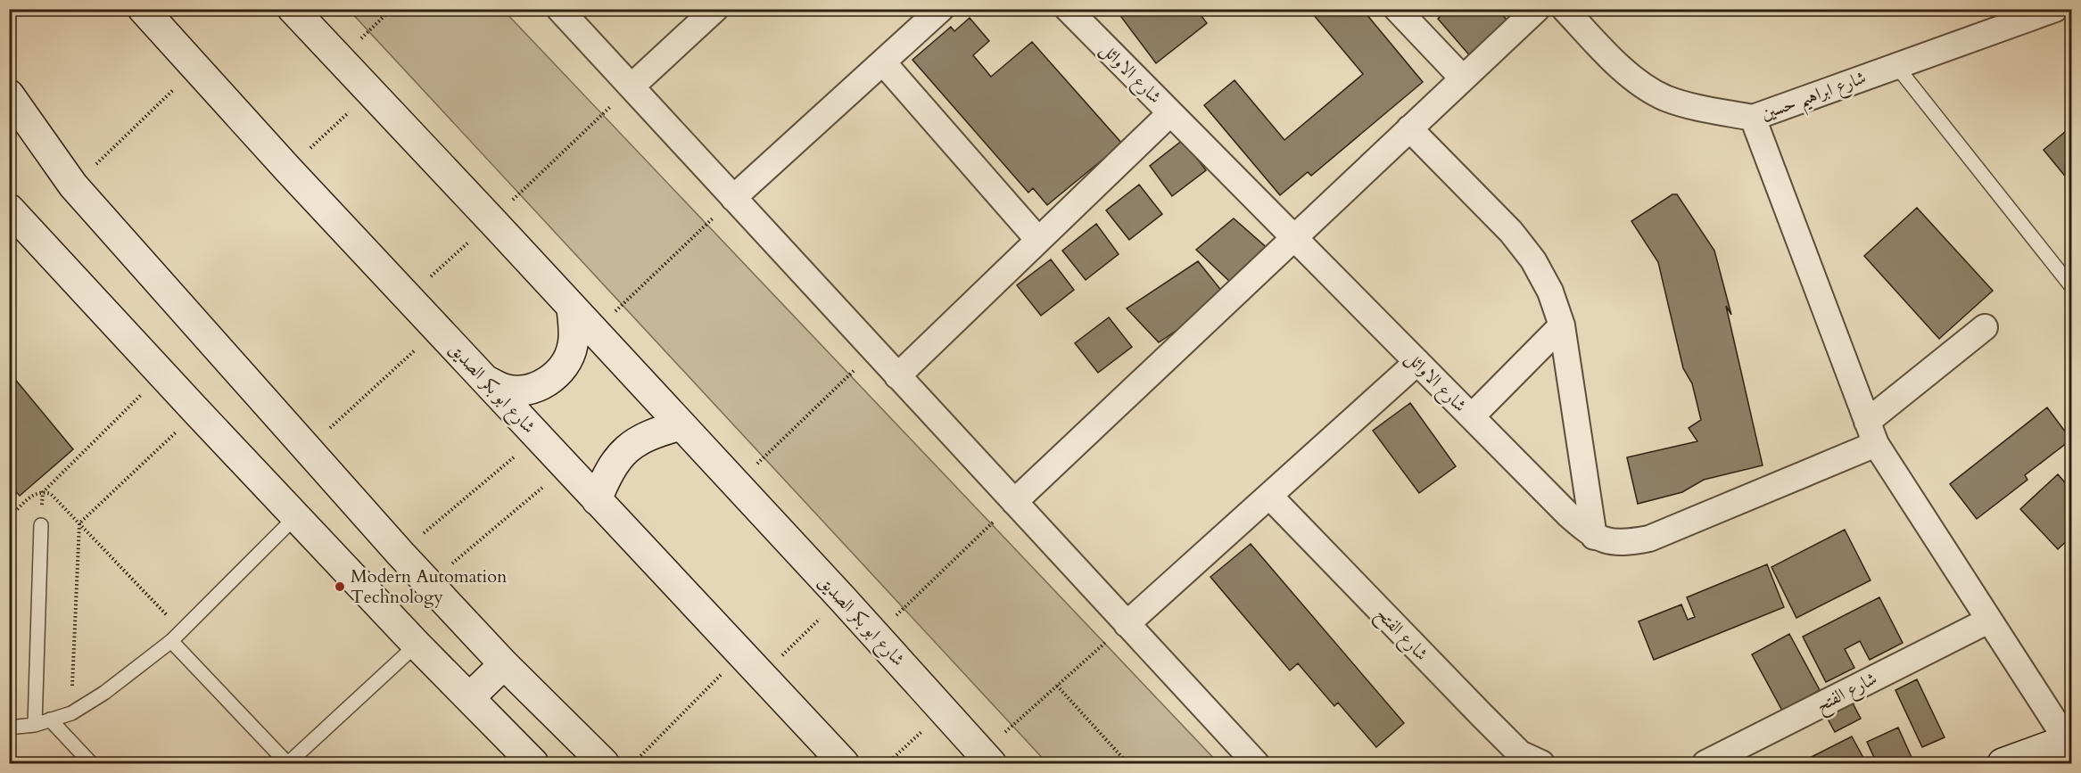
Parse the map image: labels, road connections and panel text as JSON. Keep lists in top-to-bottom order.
{
  "streets": {
    "main road": ["شارع ابو بكر الصديق"],
    "street": ["شارع الاوائل", "شارع ابراهيم حسين", "شارع الفتح"]
  },
  "places": ["Modern Automation Technology"]
}
